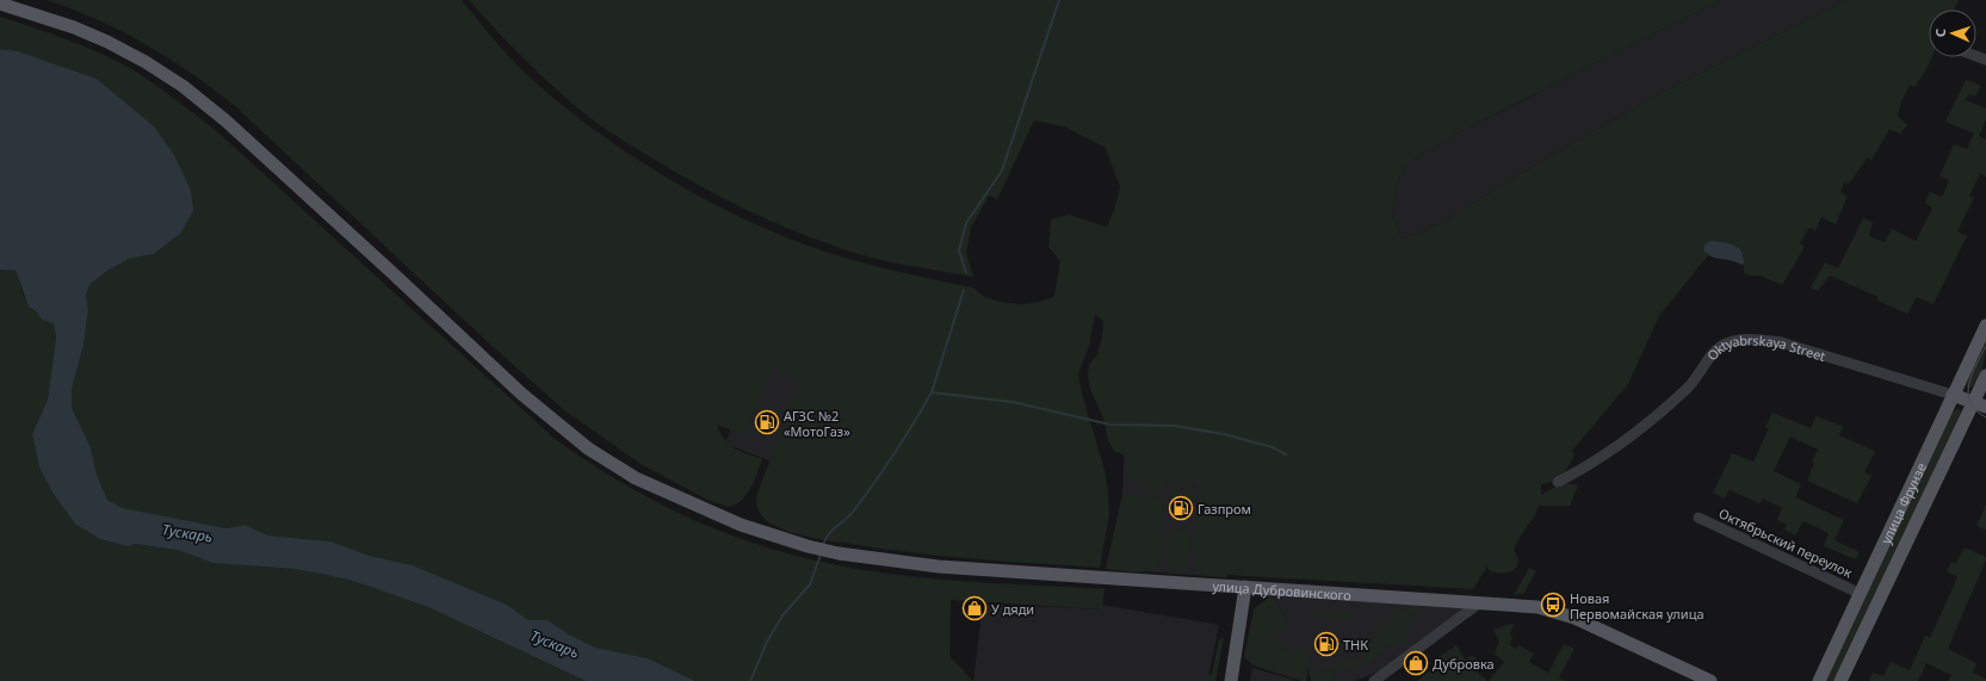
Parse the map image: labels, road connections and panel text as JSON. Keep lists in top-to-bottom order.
{
  "streets": {
    "main road": ["Oktyabrskaya Street", "улица Фрунзе", "улица Дубровинского"],
    "street": ["Октябрьский переулок"]
  },
  "crossings": [
    ["Oktyabrskaya Street", "улица Фрунзе"],
    ["улица Фрунзе", "Октябрьский переулок"]
  ],
  "water": ["Тускарь"],
  "places": {
    "fuel station": ["АГЗС №2 «МотоГаз»", "Газпром", "ТНК"],
    "bus stop": ["Новая Первомайская улица"],
    "shop": ["У дяди", "Дубровка"]
  },
  "north": "left"
}
